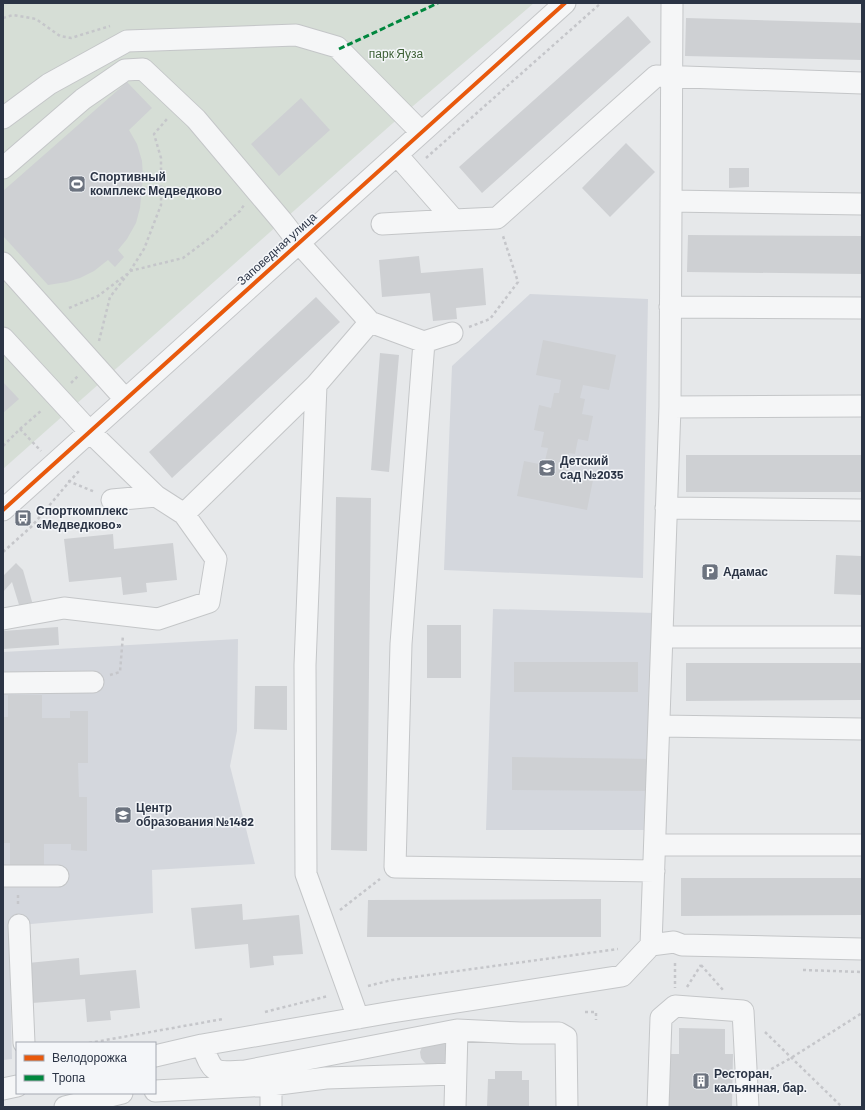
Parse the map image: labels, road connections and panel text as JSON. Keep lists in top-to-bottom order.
{
  "streets": {
    "street": ["Заповедная улица"]
  },
  "parks": ["парк Яуза"],
  "places": {
    "sports": ["Спортивный комплекс Медведково"],
    "school or university": ["Детский сад №2035", "Центр образования №1482"],
    "bus stop": ["Спорткомплекс «Медведково»"],
    "parking": ["Адамас"],
    "building": ["Ресторан, кальянная, бар."]
  },
  "legend": ["Велодорожка", "Тропа"]
}
